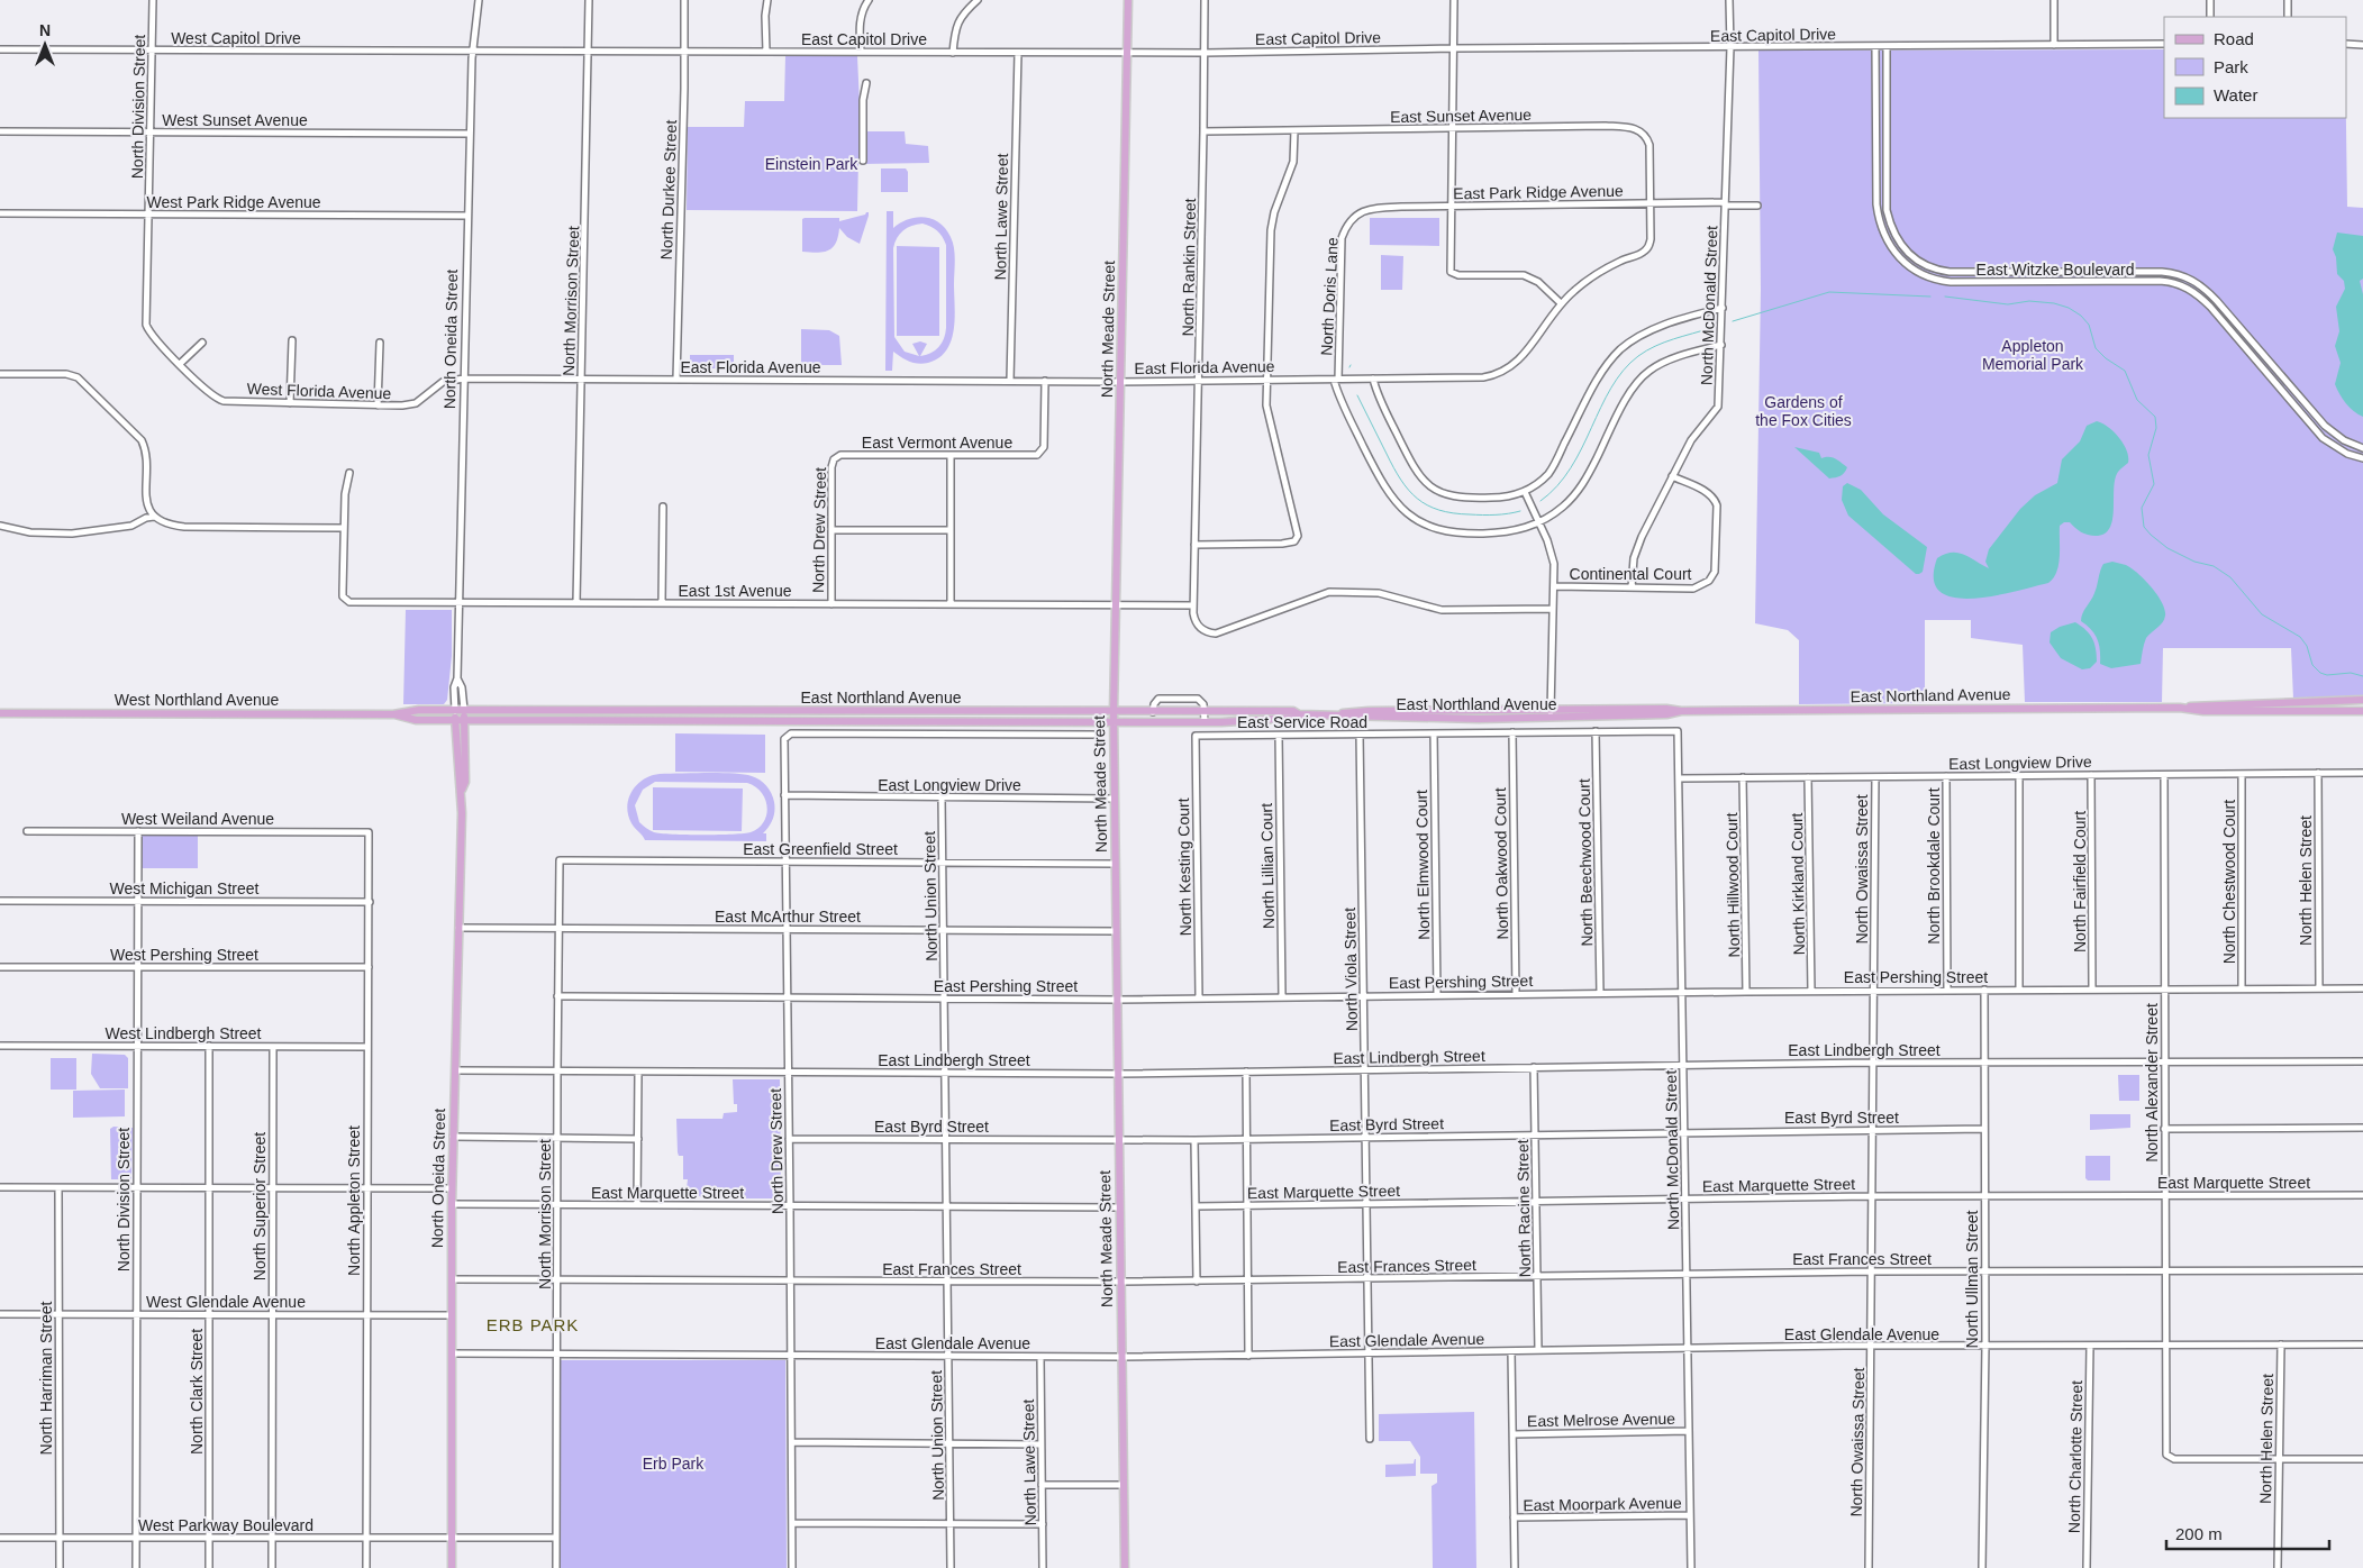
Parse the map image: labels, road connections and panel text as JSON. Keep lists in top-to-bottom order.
{
  "streets": {
    "main road": [
      "North Meade Street",
      "North Oneida Street",
      "East Northland Avenue",
      "West Northland Avenue"
    ],
    "street": [
      "East Capitol Drive",
      "West Capitol Drive",
      "North Division Street",
      "East Sunset Avenue",
      "West Sunset Avenue",
      "North Durkee Street",
      "East Park Ridge Avenue",
      "West Park Ridge Avenue",
      "North Lawe Street",
      "North Rankin Street",
      "East Witzke Boulevard",
      "North Doris Lane",
      "North Morrison Street",
      "North McDonald Street",
      "East Florida Avenue",
      "West Florida Avenue",
      "East Vermont Avenue",
      "North Drew Street",
      "Continental Court",
      "East 1st Avenue",
      "East Service Road",
      "East Longview Drive",
      "West Weiland Avenue",
      "East Greenfield Street",
      "North Beechwood Court",
      "North Oakwood Court",
      "North Elmwood Court",
      "North Lillian Court",
      "North Brookdale Court",
      "North Kesting Court",
      "North Owaissa Street",
      "North Helen Street",
      "North Fairfield Court",
      "North Chestwood Court",
      "North Kirkland Court",
      "North Hillwood Court",
      "West Michigan Street",
      "North Union Street",
      "East McArthur Street",
      "West Pershing Street",
      "North Viola Street",
      "East Pershing Street",
      "West Lindbergh Street",
      "East Lindbergh Street",
      "North Alexander Street",
      "East Byrd Street",
      "East Marquette Street",
      "North Appleton Street",
      "North Superior Street",
      "North Racine Street",
      "East Frances Street",
      "North Ullman Street",
      "West Glendale Avenue",
      "East Glendale Avenue",
      "North Harriman Street",
      "North Clark Street",
      "East Melrose Avenue",
      "North Charlotte Street",
      "East Moorpark Avenue",
      "West Parkway Boulevard"
    ]
  },
  "crossings": [
    ["East Capitol Drive", "West Capitol Drive"],
    ["East Capitol Drive", "North Durkee Street"],
    ["East Capitol Drive", "North Lawe Street"],
    ["East Capitol Drive", "North Rankin Street"],
    ["East Capitol Drive", "East Witzke Boulevard"],
    ["East Capitol Drive", "North Morrison Street"],
    ["East Capitol Drive", "North McDonald Street"],
    ["East Capitol Drive", "North Meade Street"],
    ["East Capitol Drive", "North Oneida Street"],
    ["West Capitol Drive", "North Division Street"],
    ["West Capitol Drive", "North Oneida Street"],
    ["North Division Street", "West Sunset Avenue"],
    ["North Division Street", "West Park Ridge Avenue"],
    ["North Division Street", "West Florida Avenue"],
    ["North Division Street", "West Weiland Avenue"],
    ["North Division Street", "West Michigan Street"],
    ["North Division Street", "West Pershing Street"],
    ["North Division Street", "West Lindbergh Street"],
    ["North Division Street", "West Glendale Avenue"],
    ["North Division Street", "West Parkway Boulevard"],
    ["East Sunset Avenue", "East Park Ridge Avenue"],
    ["East Sunset Avenue", "North Rankin Street"],
    ["East Sunset Avenue", "East Florida Avenue"],
    ["West Sunset Avenue", "North Oneida Street"],
    ["North Durkee Street", "East Florida Avenue"],
    ["East Park Ridge Avenue", "North Doris Lane"],
    ["East Park Ridge Avenue", "North McDonald Street"],
    ["East Park Ridge Avenue", "East Florida Avenue"],
    ["West Park Ridge Avenue", "North Oneida Street"],
    ["North Lawe Street", "East Florida Avenue"],
    ["North Lawe Street", "East Glendale Avenue"],
    ["North Rankin Street", "East Florida Avenue"],
    ["North Rankin Street", "East 1st Avenue"],
    ["North Doris Lane", "East Florida Avenue"],
    ["North Morrison Street", "East Florida Avenue"],
    ["North Morrison Street", "East 1st Avenue"],
    ["North Morrison Street", "East Greenfield Street"],
    ["North Morrison Street", "East McArthur Street"],
    ["North Morrison Street", "East Pershing Street"],
    ["North Morrison Street", "East Lindbergh Street"],
    ["North Morrison Street", "East Marquette Street"],
    ["North Morrison Street", "East Frances Street"],
    ["North Morrison Street", "East Glendale Avenue"],
    ["North Morrison Street", "West Parkway Boulevard"],
    ["North McDonald Street", "Continental Court"],
    ["North McDonald Street", "East Service Road"],
    ["North McDonald Street", "East Longview Drive"],
    ["North McDonald Street", "East Pershing Street"],
    ["North McDonald Street", "East Lindbergh Street"],
    ["North McDonald Street", "East Byrd Street"],
    ["North McDonald Street", "East Marquette Street"],
    ["North McDonald Street", "East Frances Street"],
    ["North McDonald Street", "East Glendale Avenue"],
    ["North McDonald Street", "East Melrose Avenue"],
    ["North McDonald Street", "East Moorpark Avenue"],
    ["North Meade Street", "East Florida Avenue"],
    ["North Meade Street", "East 1st Avenue"],
    ["North Meade Street", "East Northland Avenue"],
    ["North Meade Street", "East Longview Drive"],
    ["North Meade Street", "East Greenfield Street"],
    ["North Meade Street", "East McArthur Street"],
    ["North Meade Street", "East Pershing Street"],
    ["North Meade Street", "East Lindbergh Street"],
    ["North Meade Street", "East Byrd Street"],
    ["North Meade Street", "East Marquette Street"],
    ["North Meade Street", "East Frances Street"],
    ["North Meade Street", "East Glendale Avenue"],
    ["North Oneida Street", "East Florida Avenue"],
    ["North Oneida Street", "West Florida Avenue"],
    ["North Oneida Street", "East 1st Avenue"],
    ["North Oneida Street", "East Northland Avenue"],
    ["North Oneida Street", "West Northland Avenue"],
    ["North Oneida Street", "East McArthur Street"],
    ["North Oneida Street", "East Lindbergh Street"],
    ["North Oneida Street", "East Marquette Street"],
    ["North Oneida Street", "East Frances Street"],
    ["North Oneida Street", "West Glendale Avenue"],
    ["North Oneida Street", "East Glendale Avenue"],
    ["North Oneida Street", "West Parkway Boulevard"],
    ["East Florida Avenue", "West Florida Avenue"],
    ["East Florida Avenue", "East Vermont Avenue"],
    ["East Vermont Avenue", "North Drew Street"],
    ["North Drew Street", "East 1st Avenue"],
    ["North Drew Street", "East Longview Drive"],
    ["North Drew Street", "East Greenfield Street"],
    ["North Drew Street", "East McArthur Street"],
    ["North Drew Street", "East Pershing Street"],
    ["North Drew Street", "East Lindbergh Street"],
    ["North Drew Street", "East Byrd Street"],
    ["North Drew Street", "East Marquette Street"],
    ["North Drew Street", "East Frances Street"],
    ["North Drew Street", "East Glendale Avenue"],
    ["East Northland Avenue", "West Northland Avenue"],
    ["East Service Road", "North Beechwood Court"],
    ["East Service Road", "North Oakwood Court"],
    ["East Service Road", "North Elmwood Court"],
    ["East Service Road", "North Lillian Court"],
    ["East Service Road", "North Kesting Court"],
    ["East Service Road", "North Viola Street"],
    ["East Longview Drive", "North Brookdale Court"],
    ["East Longview Drive", "North Owaissa Street"],
    ["East Longview Drive", "North Helen Street"],
    ["East Longview Drive", "North Fairfield Court"],
    ["East Longview Drive", "North Chestwood Court"],
    ["East Longview Drive", "North Kirkland Court"],
    ["East Longview Drive", "North Hillwood Court"],
    ["East Longview Drive", "North Union Street"],
    ["East Longview Drive", "North Alexander Street"],
    ["West Weiland Avenue", "North Appleton Street"],
    ["East Greenfield Street", "North Union Street"],
    ["North Beechwood Court", "East Pershing Street"],
    ["North Oakwood Court", "East Pershing Street"],
    ["North Elmwood Court", "East Pershing Street"],
    ["North Lillian Court", "East Pershing Street"],
    ["North Brookdale Court", "East Pershing Street"],
    ["North Kesting Court", "East Pershing Street"],
    ["North Owaissa Street", "East Pershing Street"],
    ["North Owaissa Street", "East Lindbergh Street"],
    ["North Owaissa Street", "East Byrd Street"],
    ["North Owaissa Street", "East Marquette Street"],
    ["North Owaissa Street", "East Frances Street"],
    ["North Owaissa Street", "East Glendale Avenue"],
    ["North Helen Street", "East Pershing Street"],
    ["North Helen Street", "North Alexander Street"],
    ["North Helen Street", "East Glendale Avenue"],
    ["North Fairfield Court", "East Pershing Street"],
    ["North Chestwood Court", "East Pershing Street"],
    ["North Kirkland Court", "East Pershing Street"],
    ["North Hillwood Court", "East Pershing Street"],
    ["West Michigan Street", "North Appleton Street"],
    ["North Union Street", "East McArthur Street"],
    ["North Union Street", "East Pershing Street"],
    ["North Union Street", "East Lindbergh Street"],
    ["North Union Street", "East Byrd Street"],
    ["North Union Street", "East Marquette Street"],
    ["North Union Street", "East Frances Street"],
    ["North Union Street", "East Glendale Avenue"],
    ["West Pershing Street", "North Appleton Street"],
    ["North Viola Street", "East Pershing Street"],
    ["North Viola Street", "East Lindbergh Street"],
    ["North Viola Street", "East Byrd Street"],
    ["North Viola Street", "East Marquette Street"],
    ["North Viola Street", "East Frances Street"],
    ["North Viola Street", "East Glendale Avenue"],
    ["East Pershing Street", "North Alexander Street"],
    ["East Pershing Street", "North Ullman Street"],
    ["West Lindbergh Street", "North Appleton Street"],
    ["West Lindbergh Street", "North Superior Street"],
    ["West Lindbergh Street", "North Clark Street"],
    ["East Lindbergh Street", "North Alexander Street"],
    ["East Lindbergh Street", "North Racine Street"],
    ["East Lindbergh Street", "North Ullman Street"],
    ["North Alexander Street", "East Marquette Street"],
    ["North Alexander Street", "East Frances Street"],
    ["North Alexander Street", "East Glendale Avenue"],
    ["East Byrd Street", "North Racine Street"],
    ["East Byrd Street", "North Ullman Street"],
    ["East Marquette Street", "North Racine Street"],
    ["East Marquette Street", "North Ullman Street"],
    ["North Appleton Street", "West Glendale Avenue"],
    ["North Appleton Street", "West Parkway Boulevard"],
    ["North Superior Street", "West Glendale Avenue"],
    ["North Superior Street", "West Parkway Boulevard"],
    ["North Racine Street", "East Frances Street"],
    ["North Racine Street", "East Glendale Avenue"],
    ["East Frances Street", "North Ullman Street"],
    ["North Ullman Street", "East Glendale Avenue"],
    ["West Glendale Avenue", "North Harriman Street"],
    ["West Glendale Avenue", "North Clark Street"],
    ["East Glendale Avenue", "North Charlotte Street"],
    ["North Harriman Street", "West Parkway Boulevard"],
    ["North Clark Street", "West Parkway Boulevard"]
  ],
  "districts": ["ERB PARK"],
  "parks": [
    "Einstein Park",
    "Appleton Memorial Park",
    "Gardens of the Fox Cities",
    "Erb Park"
  ],
  "legend": ["Road", "Park", "Water"],
  "scale_bar": "200 m",
  "north": "top"
}
